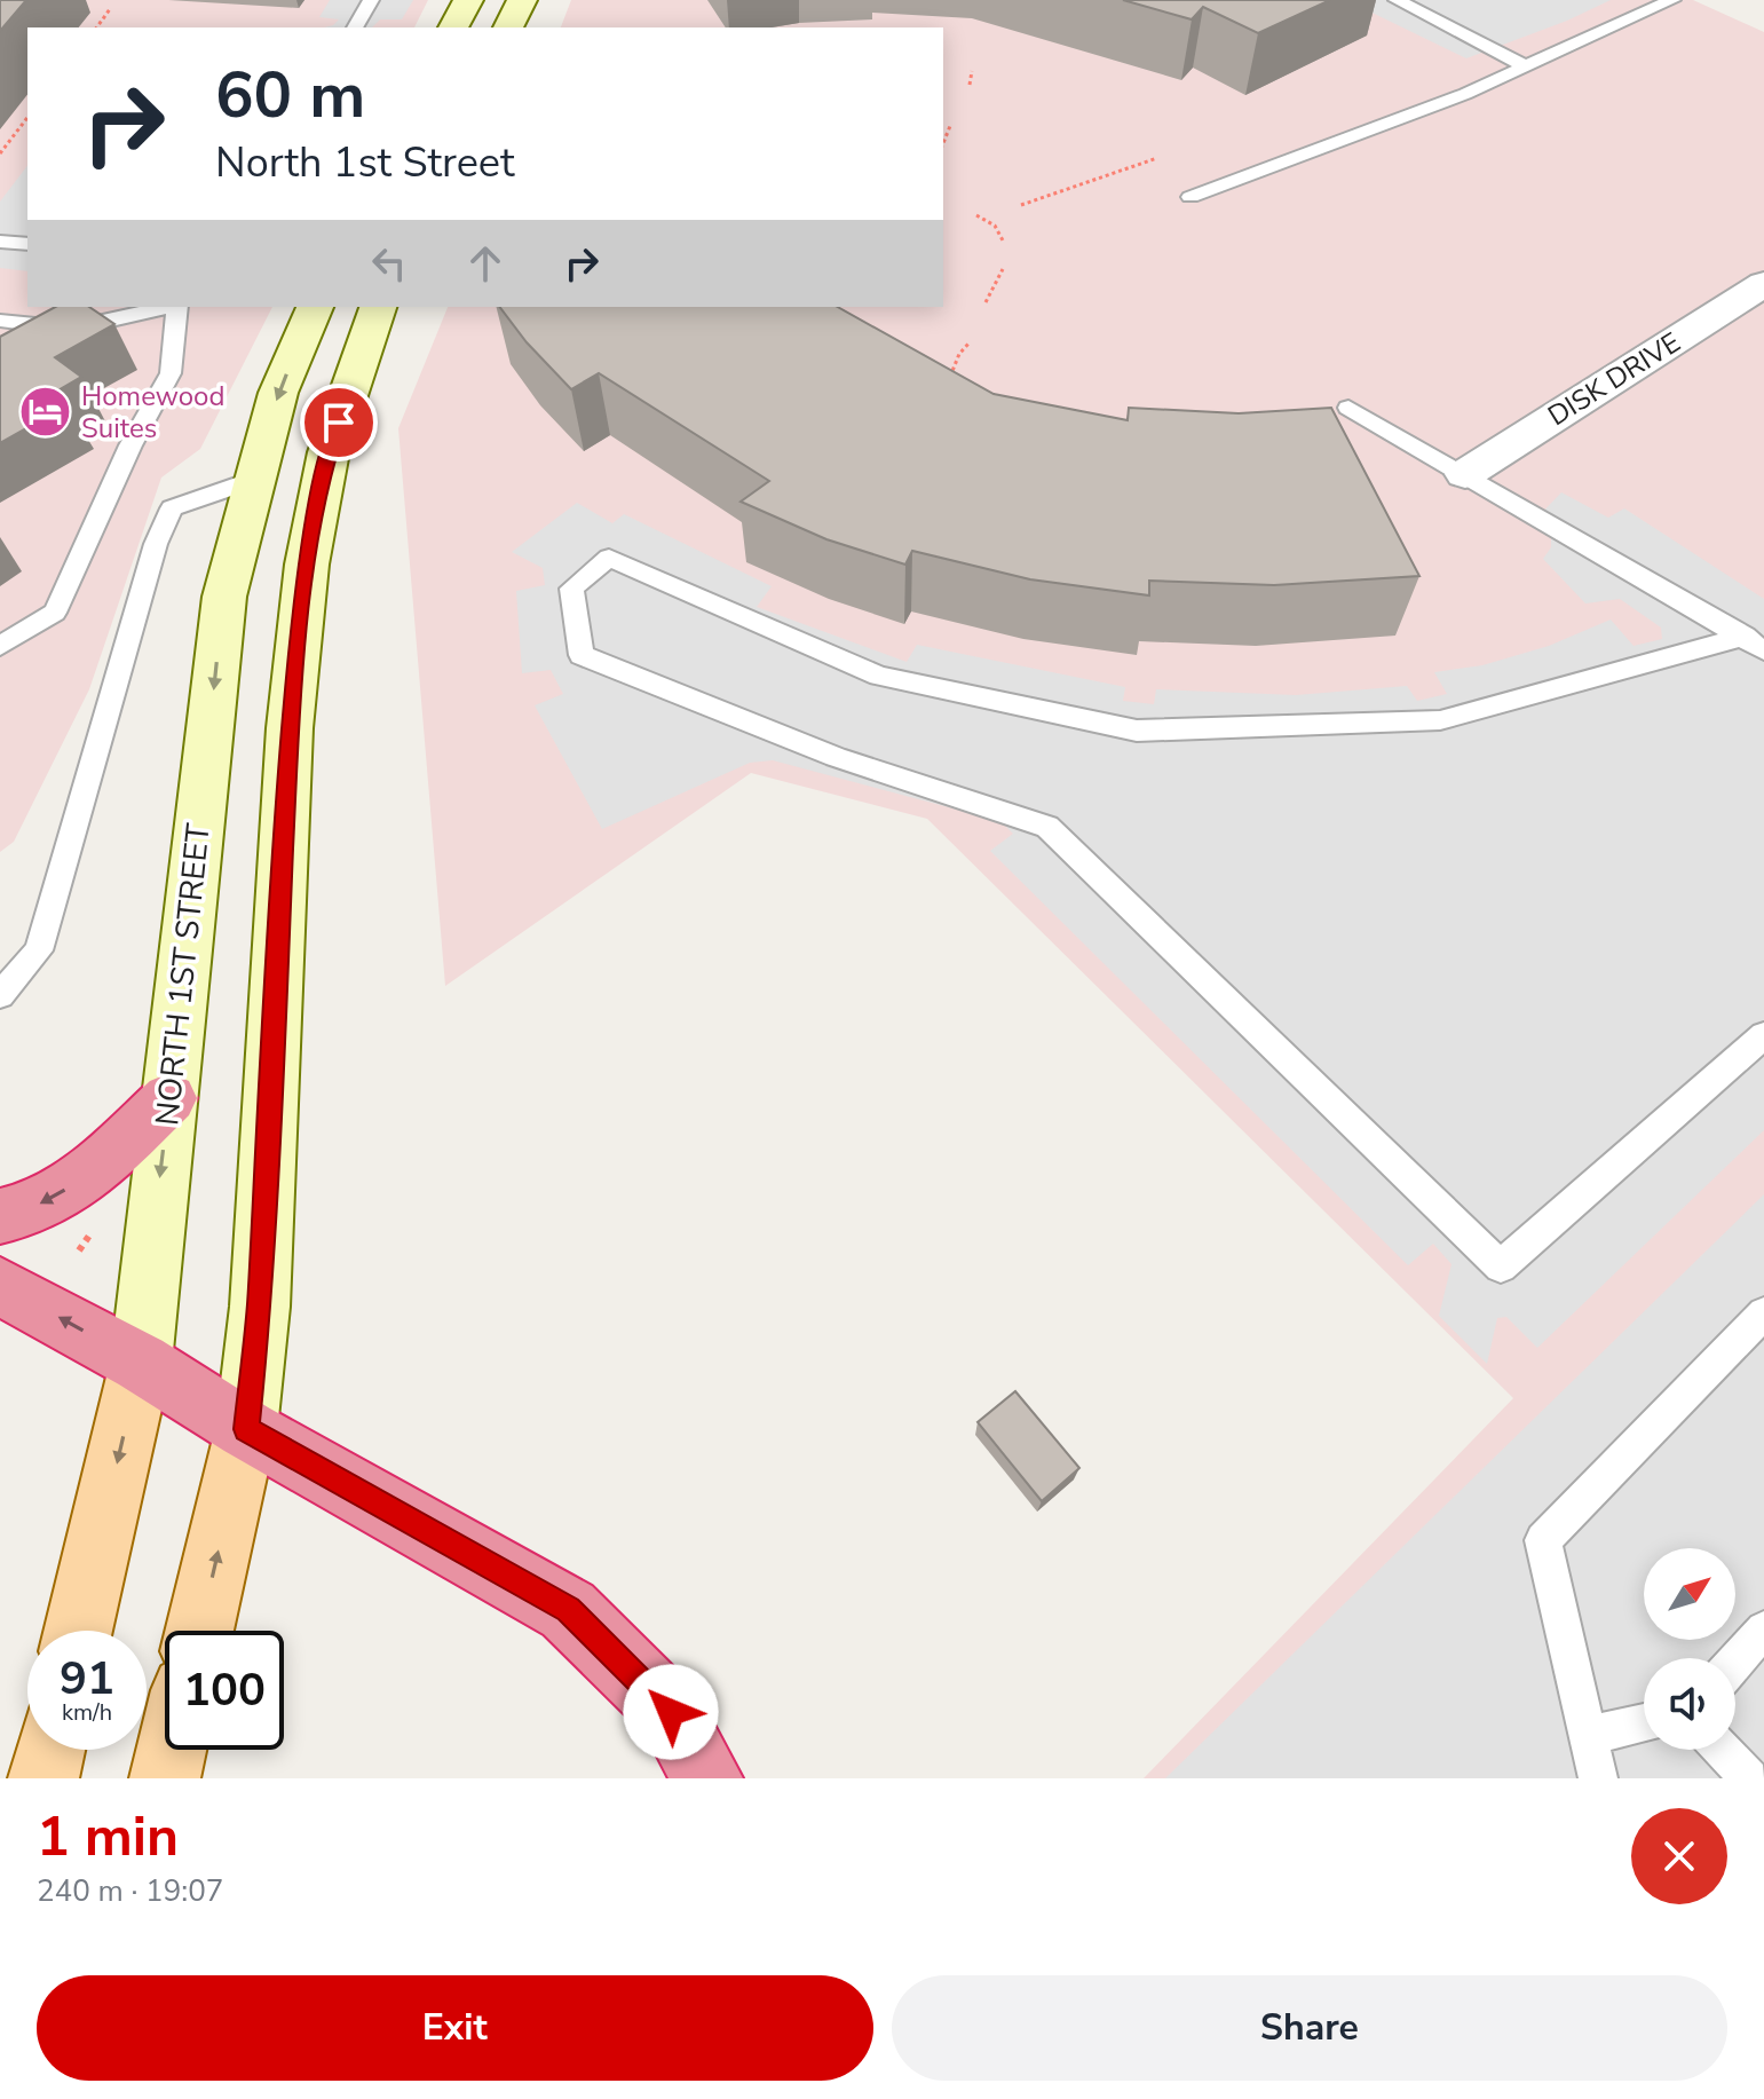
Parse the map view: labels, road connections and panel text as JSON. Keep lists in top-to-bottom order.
{
  "streets": {
    "main road": ["NORTH 1ST STREET"],
    "street": ["DISK DRIVE"]
  },
  "places": {
    "hotel": ["Homewood Suites"]
  },
  "north": "top right",
  "page": {
    "turn": ["60 m", "North 1st Street"],
    "speed": "91 km/h",
    "limit": "100",
    "heading": ["1 min", "240 m · 19:07"],
    "buttons": ["Exit", "Share"]
  }
}
